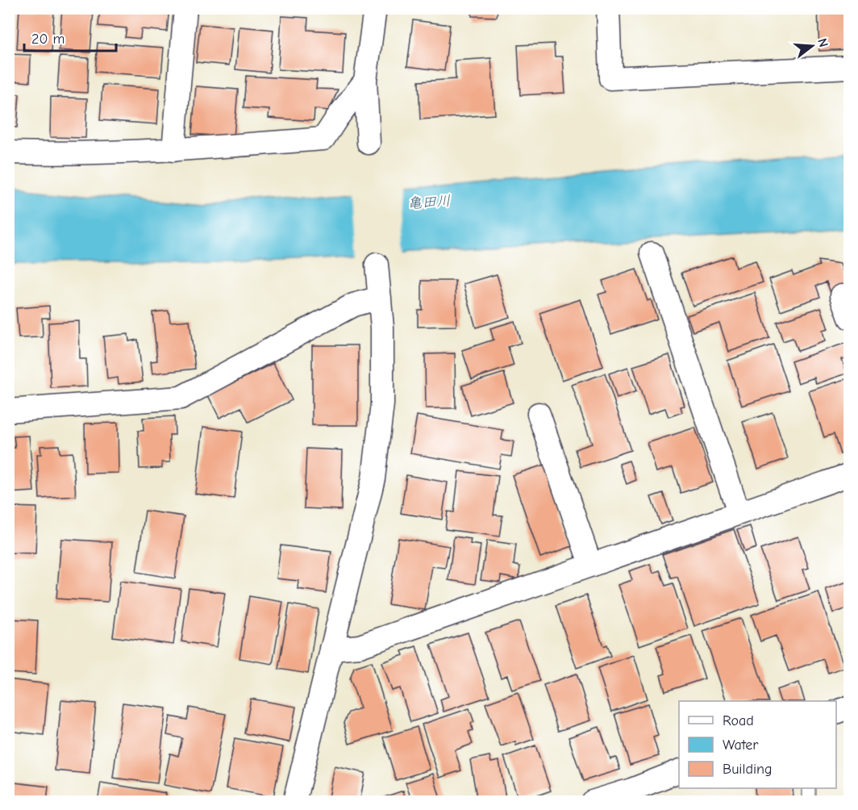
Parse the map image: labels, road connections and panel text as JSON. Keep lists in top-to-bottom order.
{
  "water": ["亀田川"],
  "legend": ["Road", "Water", "Building"],
  "scale_bar": "20 m",
  "north": "right"
}
